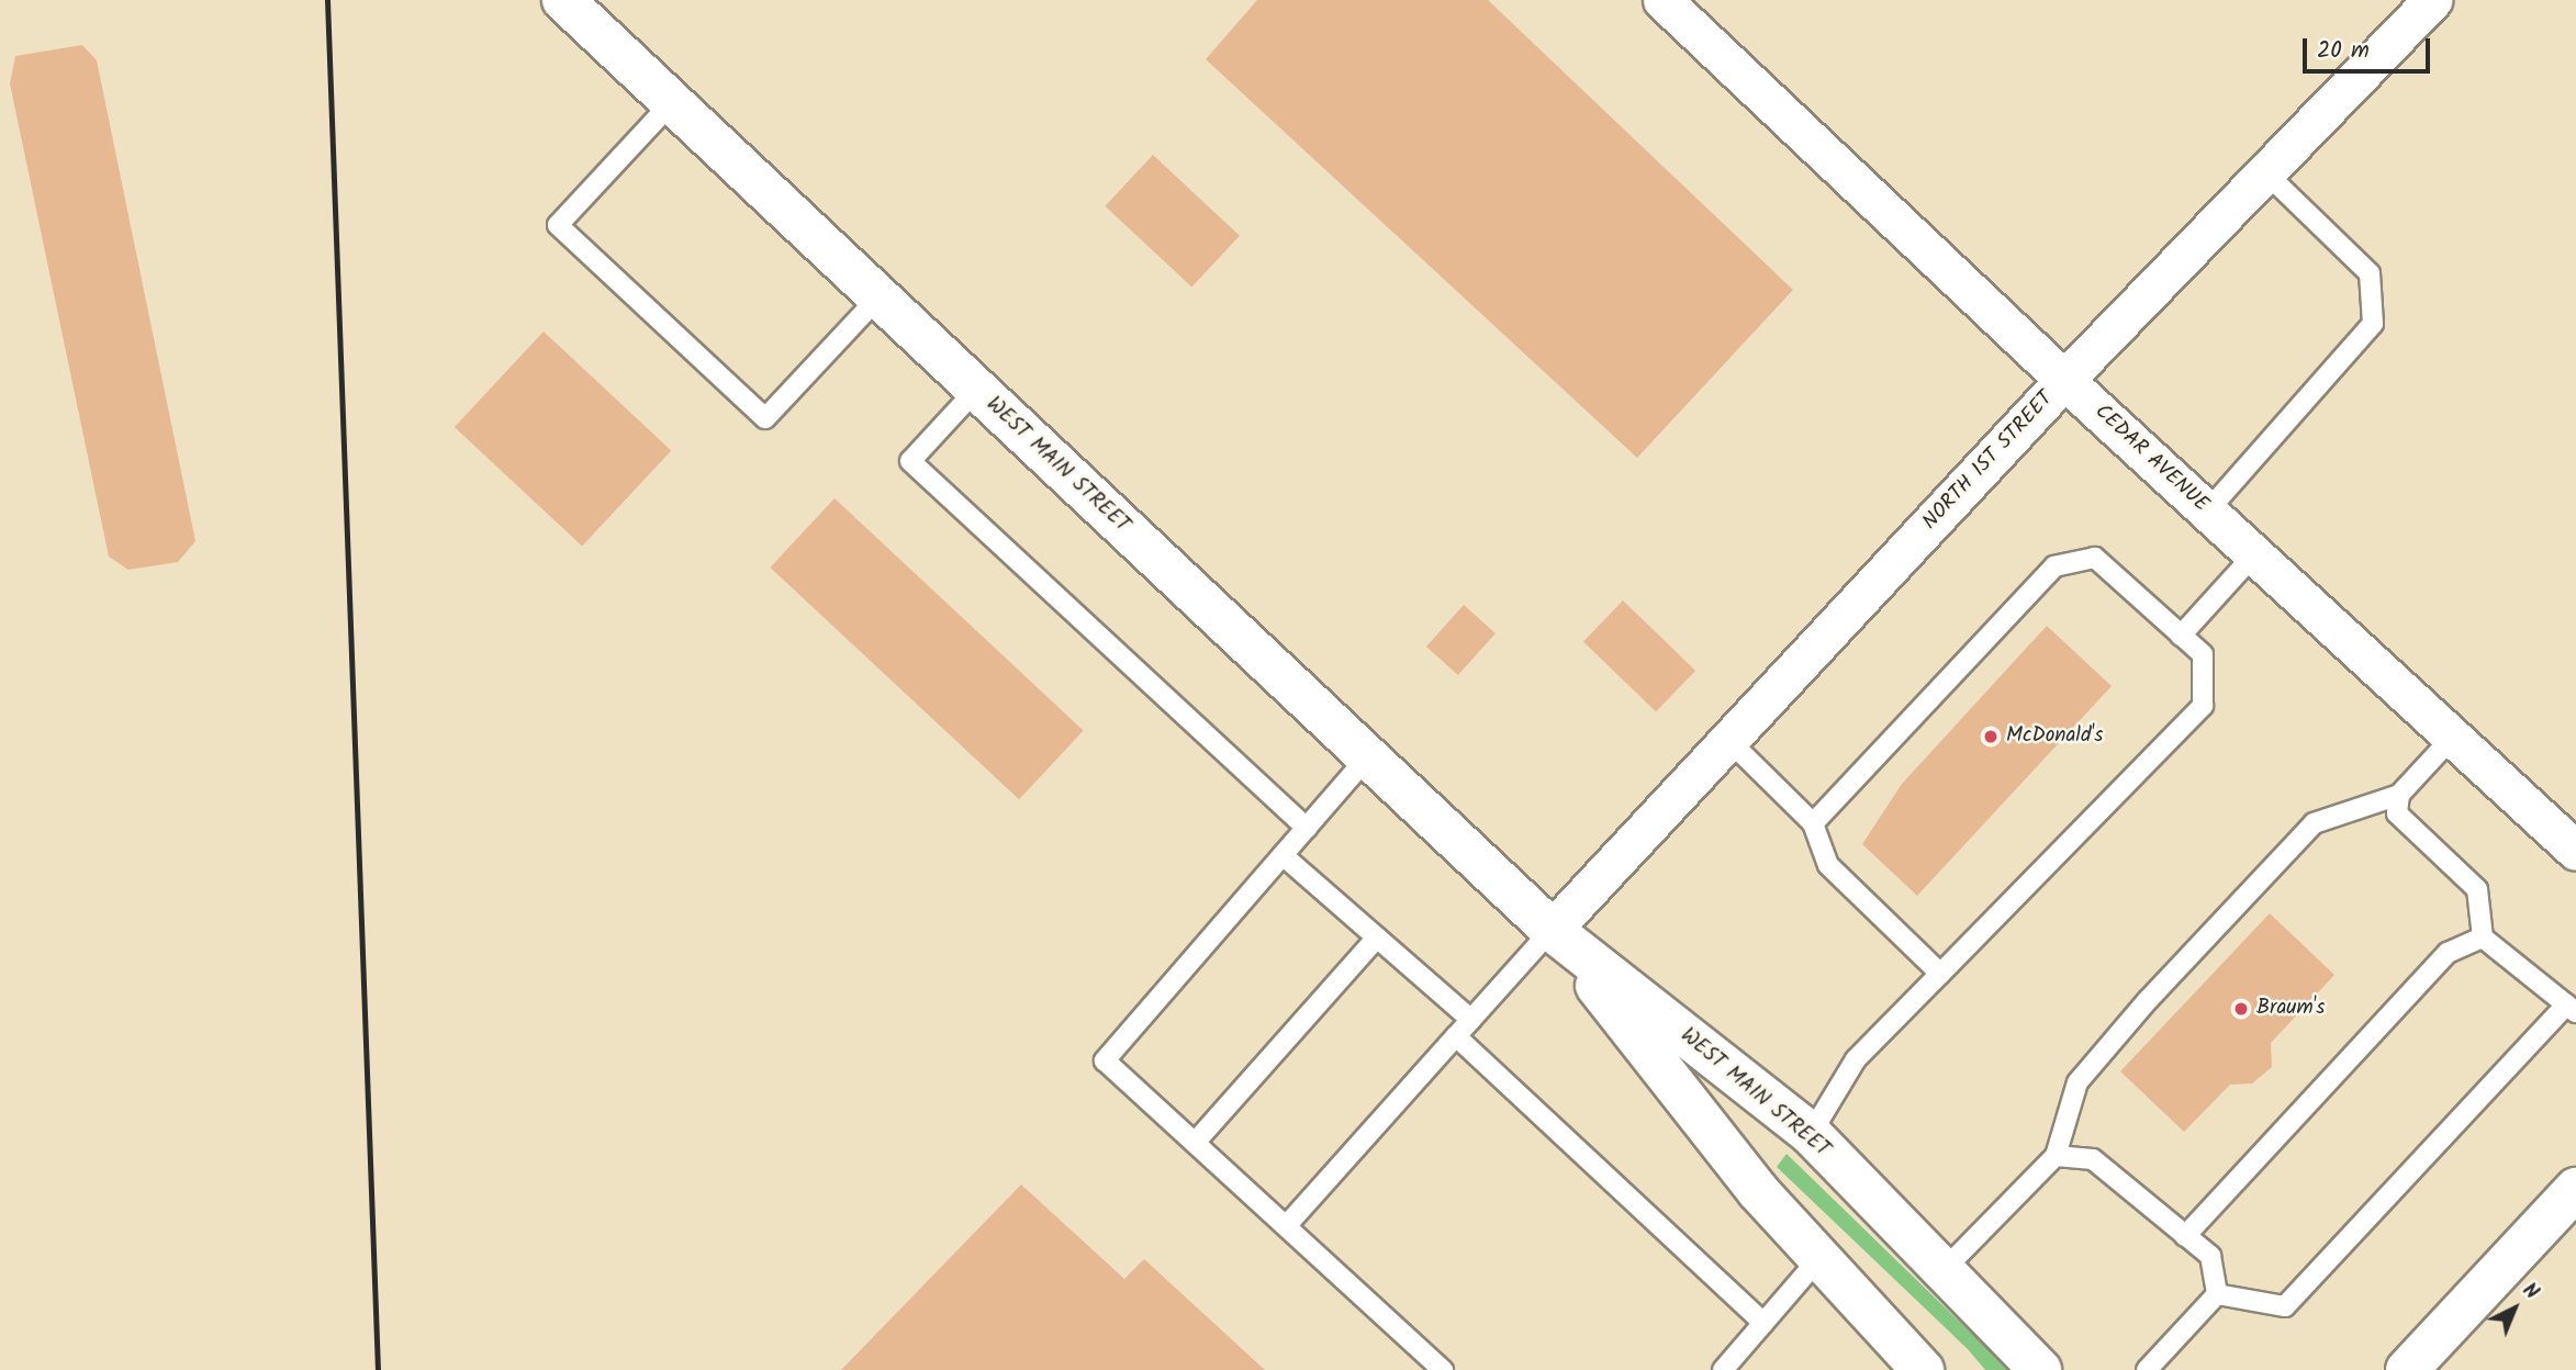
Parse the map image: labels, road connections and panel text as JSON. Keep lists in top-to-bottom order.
{
  "streets": {
    "main road": ["WEST MAIN STREET"],
    "street": ["CEDAR AVENUE", "NORTH 1ST STREET"]
  },
  "crossings": [
    ["CEDAR AVENUE", "NORTH 1ST STREET"],
    ["NORTH 1ST STREET", "WEST MAIN STREET"]
  ],
  "places": ["McDonald's", "Braum's"],
  "scale_bar": "20 m",
  "north": "top right"
}
